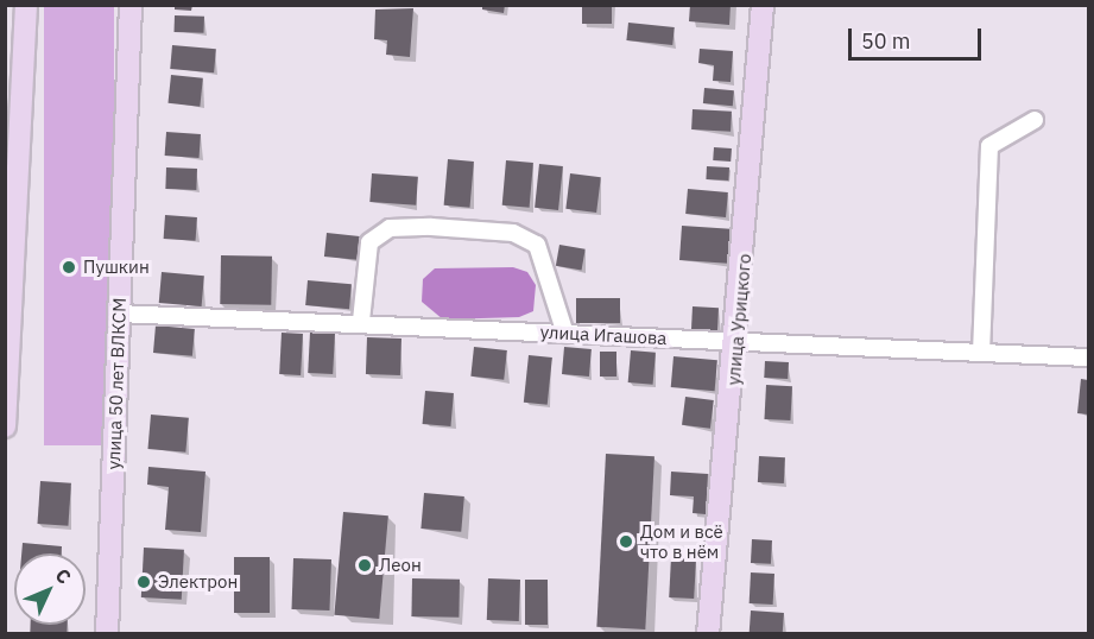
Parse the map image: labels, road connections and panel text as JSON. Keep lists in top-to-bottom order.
{
  "streets": {
    "main road": ["улица Урицкого", "улица 50 лет ВЛКСМ"],
    "street": ["улица Игашова"]
  },
  "crossings": [
    ["улица Урицкого", "улица Игашова"],
    ["улица Игашова", "улица 50 лет ВЛКСМ"]
  ],
  "places": [
    "Пушкин",
    "Дом и всё что в нём",
    "Леон",
    "Электрон"
  ],
  "scale_bar": "50 m",
  "north": "top right"
}
